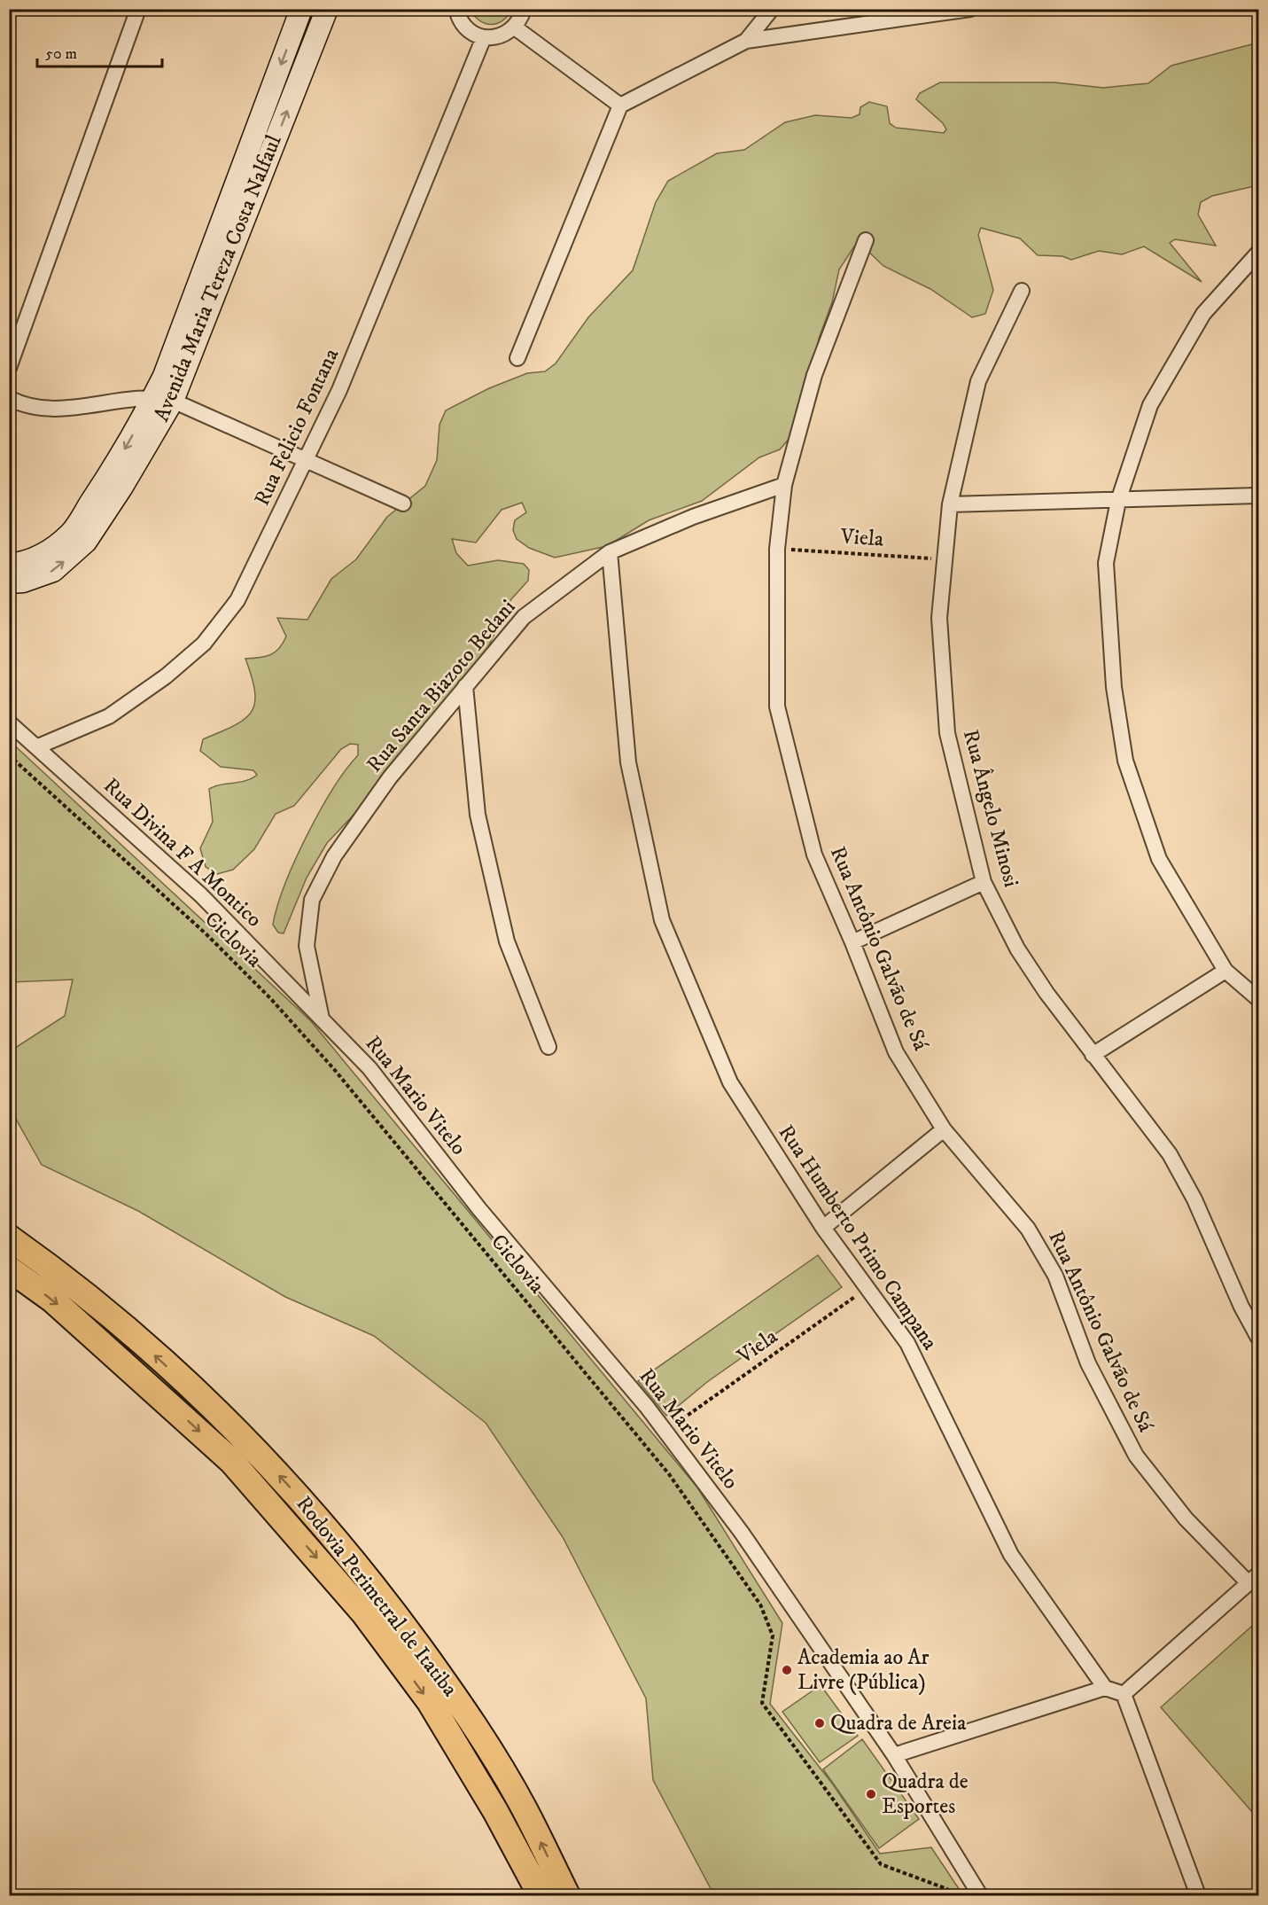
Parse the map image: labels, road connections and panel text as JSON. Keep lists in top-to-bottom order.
{
  "streets": {
    "highway": ["Rodovia Perimetral de Itatiba"],
    "main road": ["Avenida Maria Tereza Costa Nalfaul"],
    "street": [
      "Rua Felicio Fontana",
      "Rua Santa Biazoto Bedani",
      "Rua Ângelo Minosi",
      "Rua Divina F A Montico",
      "Rua Antônio Galvão de Sá",
      "Rua Mario Vitelo",
      "Rua Humberto Primo Campana"
    ],
    "path": ["Viela", "Ciclovia"]
  },
  "crossings": [
    ["Rua Felicio Fontana", "Rua Divina F A Montico"],
    ["Viela", "Rua Ângelo Minosi"],
    ["Viela", "Rua Antônio Galvão de Sá"],
    ["Viela", "Rua Mario Vitelo"],
    ["Viela", "Rua Humberto Primo Campana"],
    ["Rua Santa Biazoto Bedani", "Rua Divina F A Montico"],
    ["Rua Santa Biazoto Bedani", "Rua Antônio Galvão de Sá"],
    ["Rua Santa Biazoto Bedani", "Rua Mario Vitelo"],
    ["Rua Santa Biazoto Bedani", "Rua Humberto Primo Campana"],
    ["Rua Divina F A Montico", "Rua Mario Vitelo"]
  ],
  "places": ["Academia ao Ar Livre (Pública)", "Quadra de Areia", "Quadra de Esportes"],
  "scale_bar": "50 m"
}
